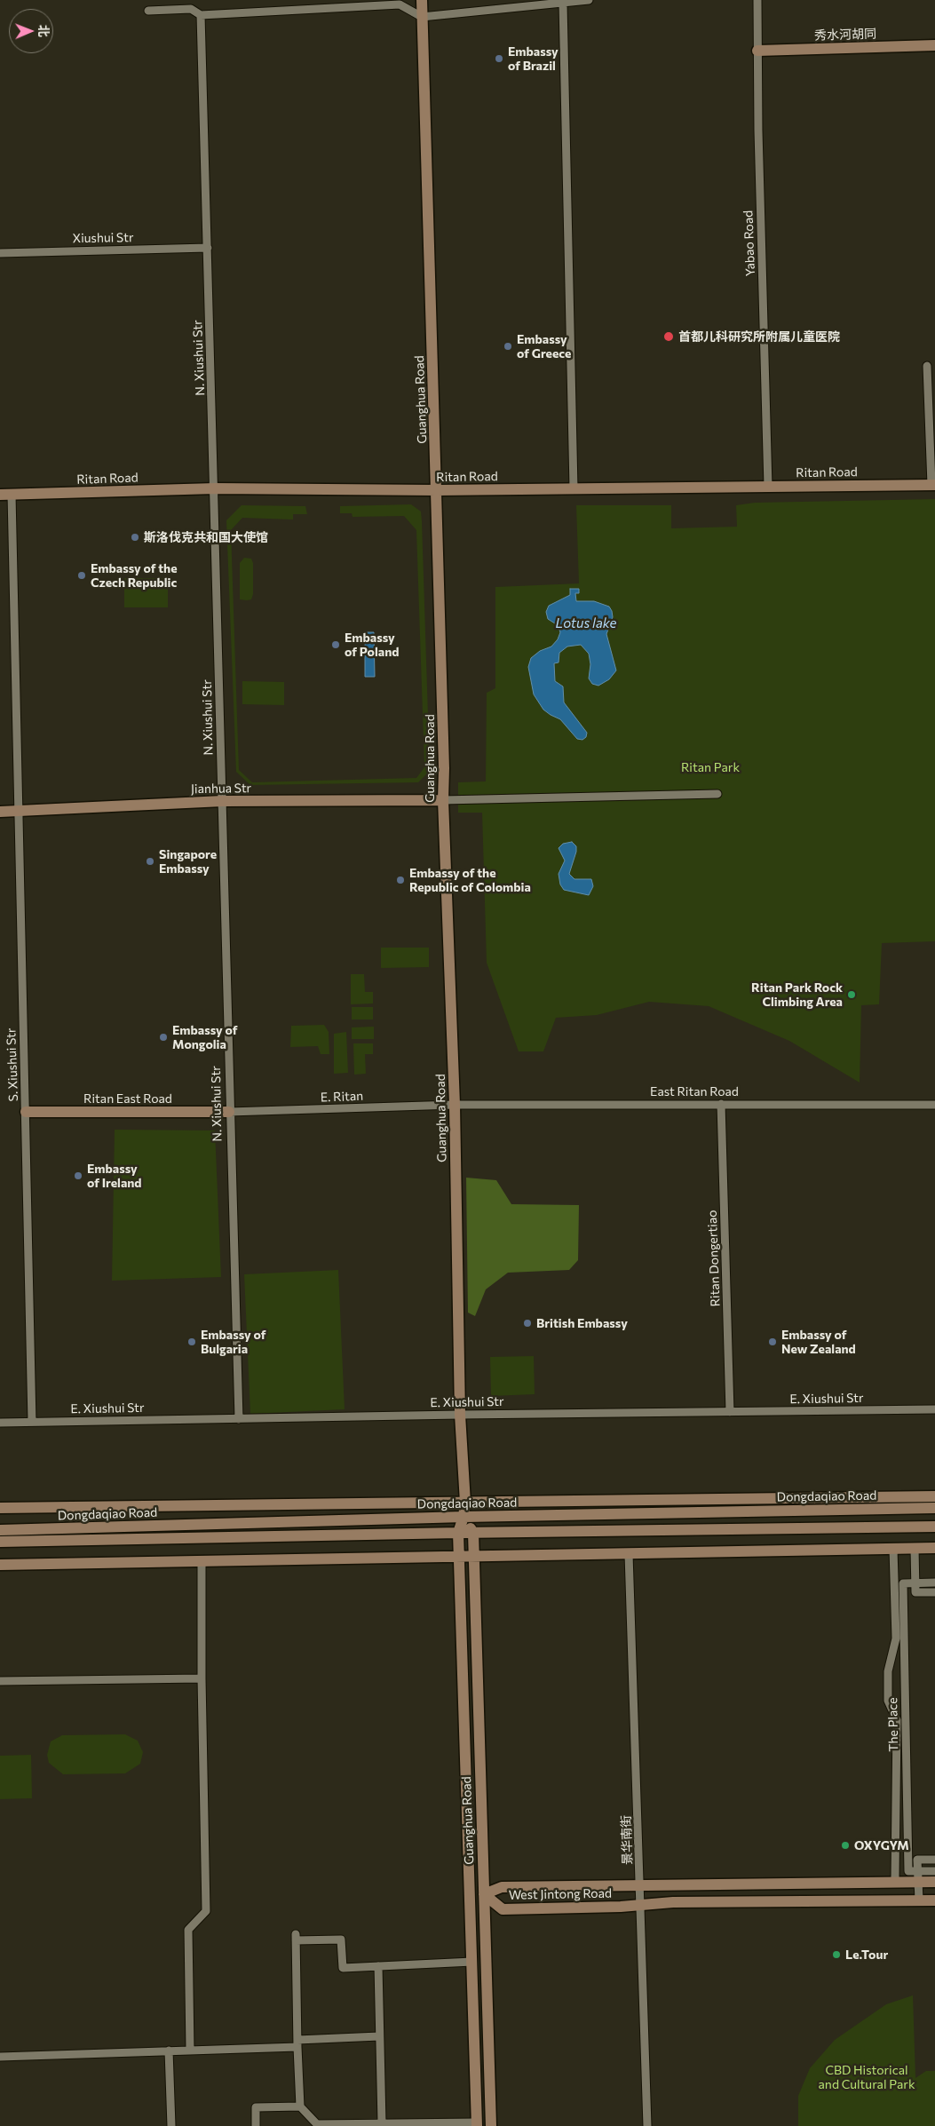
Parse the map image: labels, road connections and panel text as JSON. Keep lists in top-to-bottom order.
{
  "streets": {
    "main road": [
      "秀水河胡同",
      "Guanghua Road",
      "Ritan Road",
      "Jianhua Str",
      "Ritan East Road",
      "Dongdaqiao Road",
      "West Jintong Road"
    ],
    "street": [
      "Xiushui Str",
      "Yabao Road",
      "N. Xiushui Str",
      "S. Xiushui Str",
      "East Ritan Road",
      "E. Ritan",
      "Ritan Dongertiao",
      "E. Xiushui Str",
      "The Place",
      "景华南街"
    ]
  },
  "crossings": [
    ["秀水河胡同", "Yabao Road"],
    ["Xiushui Str", "N. Xiushui Str"],
    ["Yabao Road", "Ritan Road"],
    ["N. Xiushui Str", "Ritan Road"],
    ["N. Xiushui Str", "Jianhua Str"],
    ["N. Xiushui Str", "E. Ritan"],
    ["N. Xiushui Str", "Ritan East Road"],
    ["N. Xiushui Str", "E. Xiushui Str"],
    ["Guanghua Road", "Ritan Road"],
    ["Guanghua Road", "Jianhua Str"],
    ["Guanghua Road", "East Ritan Road"],
    ["Guanghua Road", "E. Ritan"],
    ["Guanghua Road", "E. Xiushui Str"],
    ["Guanghua Road", "Dongdaqiao Road"],
    ["Guanghua Road", "West Jintong Road"],
    ["Ritan Road", "S. Xiushui Str"],
    ["Jianhua Str", "S. Xiushui Str"],
    ["S. Xiushui Str", "Ritan East Road"],
    ["S. Xiushui Str", "E. Xiushui Str"],
    ["East Ritan Road", "E. Ritan"],
    ["East Ritan Road", "Ritan Dongertiao"],
    ["E. Ritan", "Ritan East Road"],
    ["Ritan Dongertiao", "E. Xiushui Str"],
    ["The Place", "West Jintong Road"],
    ["景华南街", "West Jintong Road"]
  ],
  "water": ["Lotus lake"],
  "parks": ["Ritan Park", "CBD Historical and Cultural Park"],
  "places": [
    "Embassy of Brazil",
    "首都儿科研究所附属儿童医院",
    "Embassy of Greece",
    "斯洛伐克共和国大使馆",
    "Embassy of the Czech Republic",
    "Embassy of Poland",
    "Singapore Embassy",
    "Embassy of the Republic of Colombia",
    "Ritan Park Rock Climbing Area",
    "Embassy of Mongolia",
    "Embassy of Ireland",
    "British Embassy",
    "Embassy of Bulgaria",
    "Embassy of New Zealand",
    "OXYGYM",
    "Le.Tour"
  ],
  "north": "right"
}
